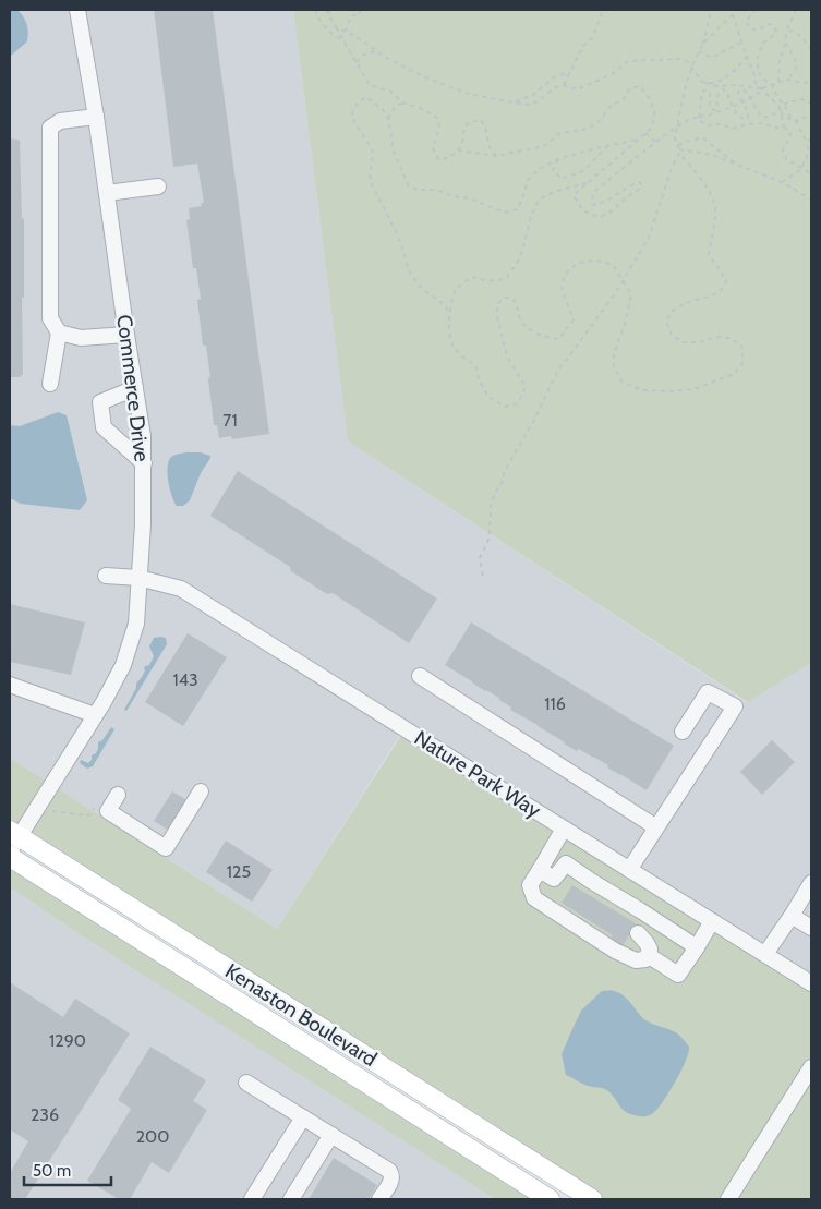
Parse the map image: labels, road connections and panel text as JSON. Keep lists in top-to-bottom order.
{
  "streets": {
    "main road": ["Kenaston Boulevard"],
    "street": ["Commerce Drive", "Nature Park Way"]
  },
  "crossings": [
    ["Commerce Drive", "Nature Park Way"],
    ["Commerce Drive", "Kenaston Boulevard"]
  ],
  "house_numbers": [
    "71",
    "143",
    "116",
    "125",
    "1290",
    "236",
    "200"
  ],
  "scale_bar": "50 m"
}
